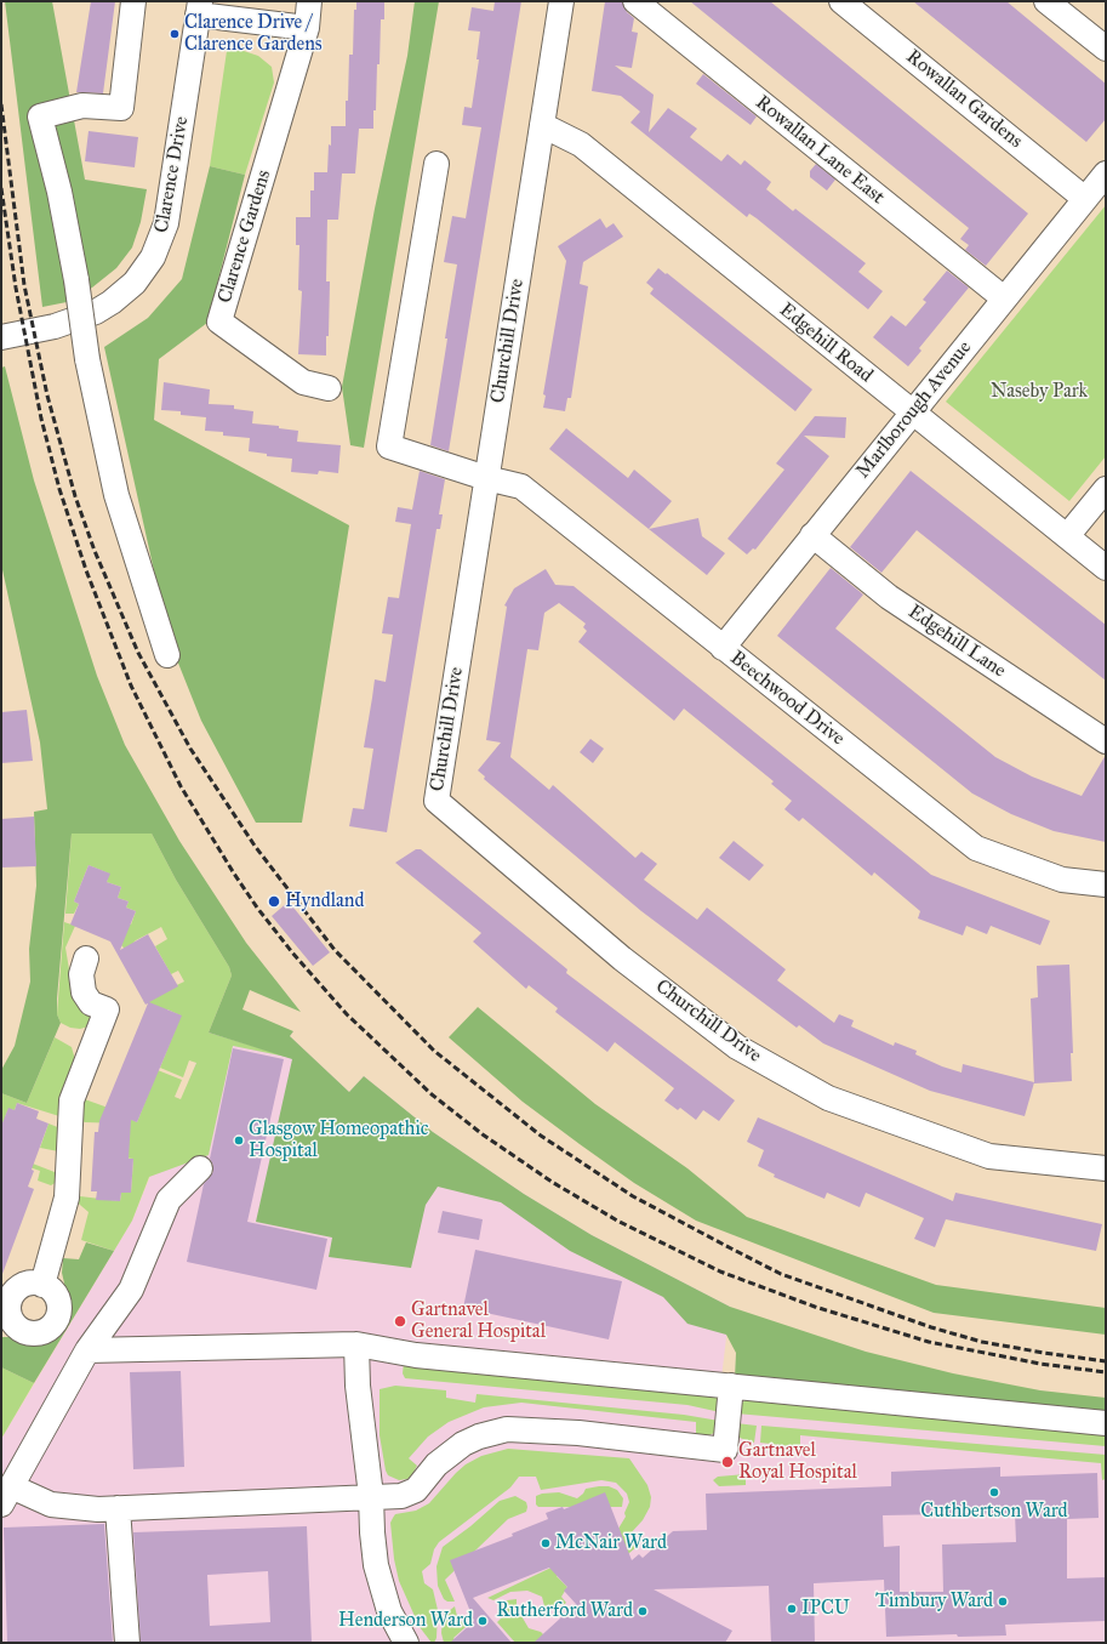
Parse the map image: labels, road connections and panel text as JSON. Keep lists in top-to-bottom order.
{
  "streets": {
    "street": [
      "Rowallan Gardens",
      "Rowallan Lane East",
      "Clarence Drive",
      "Clarence Gardens",
      "Churchill Drive",
      "Edgehill Road",
      "Marlborough Avenue",
      "Edgehill Lane",
      "Beechwood Drive"
    ]
  },
  "crossings": [
    ["Rowallan Gardens", "Marlborough Avenue"],
    ["Rowallan Lane East", "Marlborough Avenue"],
    ["Churchill Drive", "Edgehill Road"],
    ["Churchill Drive", "Beechwood Drive"],
    ["Edgehill Road", "Marlborough Avenue"],
    ["Marlborough Avenue", "Edgehill Lane"],
    ["Marlborough Avenue", "Beechwood Drive"]
  ],
  "parks": ["Naseby Park"],
  "places": [
    "Clarence Drive / Clarence Gardens",
    "Hyndland",
    "Glasgow Homeopathic Hospital",
    "Gartnavel General Hospital",
    "Gartnavel Royal Hospital",
    "Cuthbertson Ward",
    "McNair Ward",
    "Timbury Ward",
    "IPCU",
    "Rutherford Ward",
    "Henderson Ward"
  ]
}
